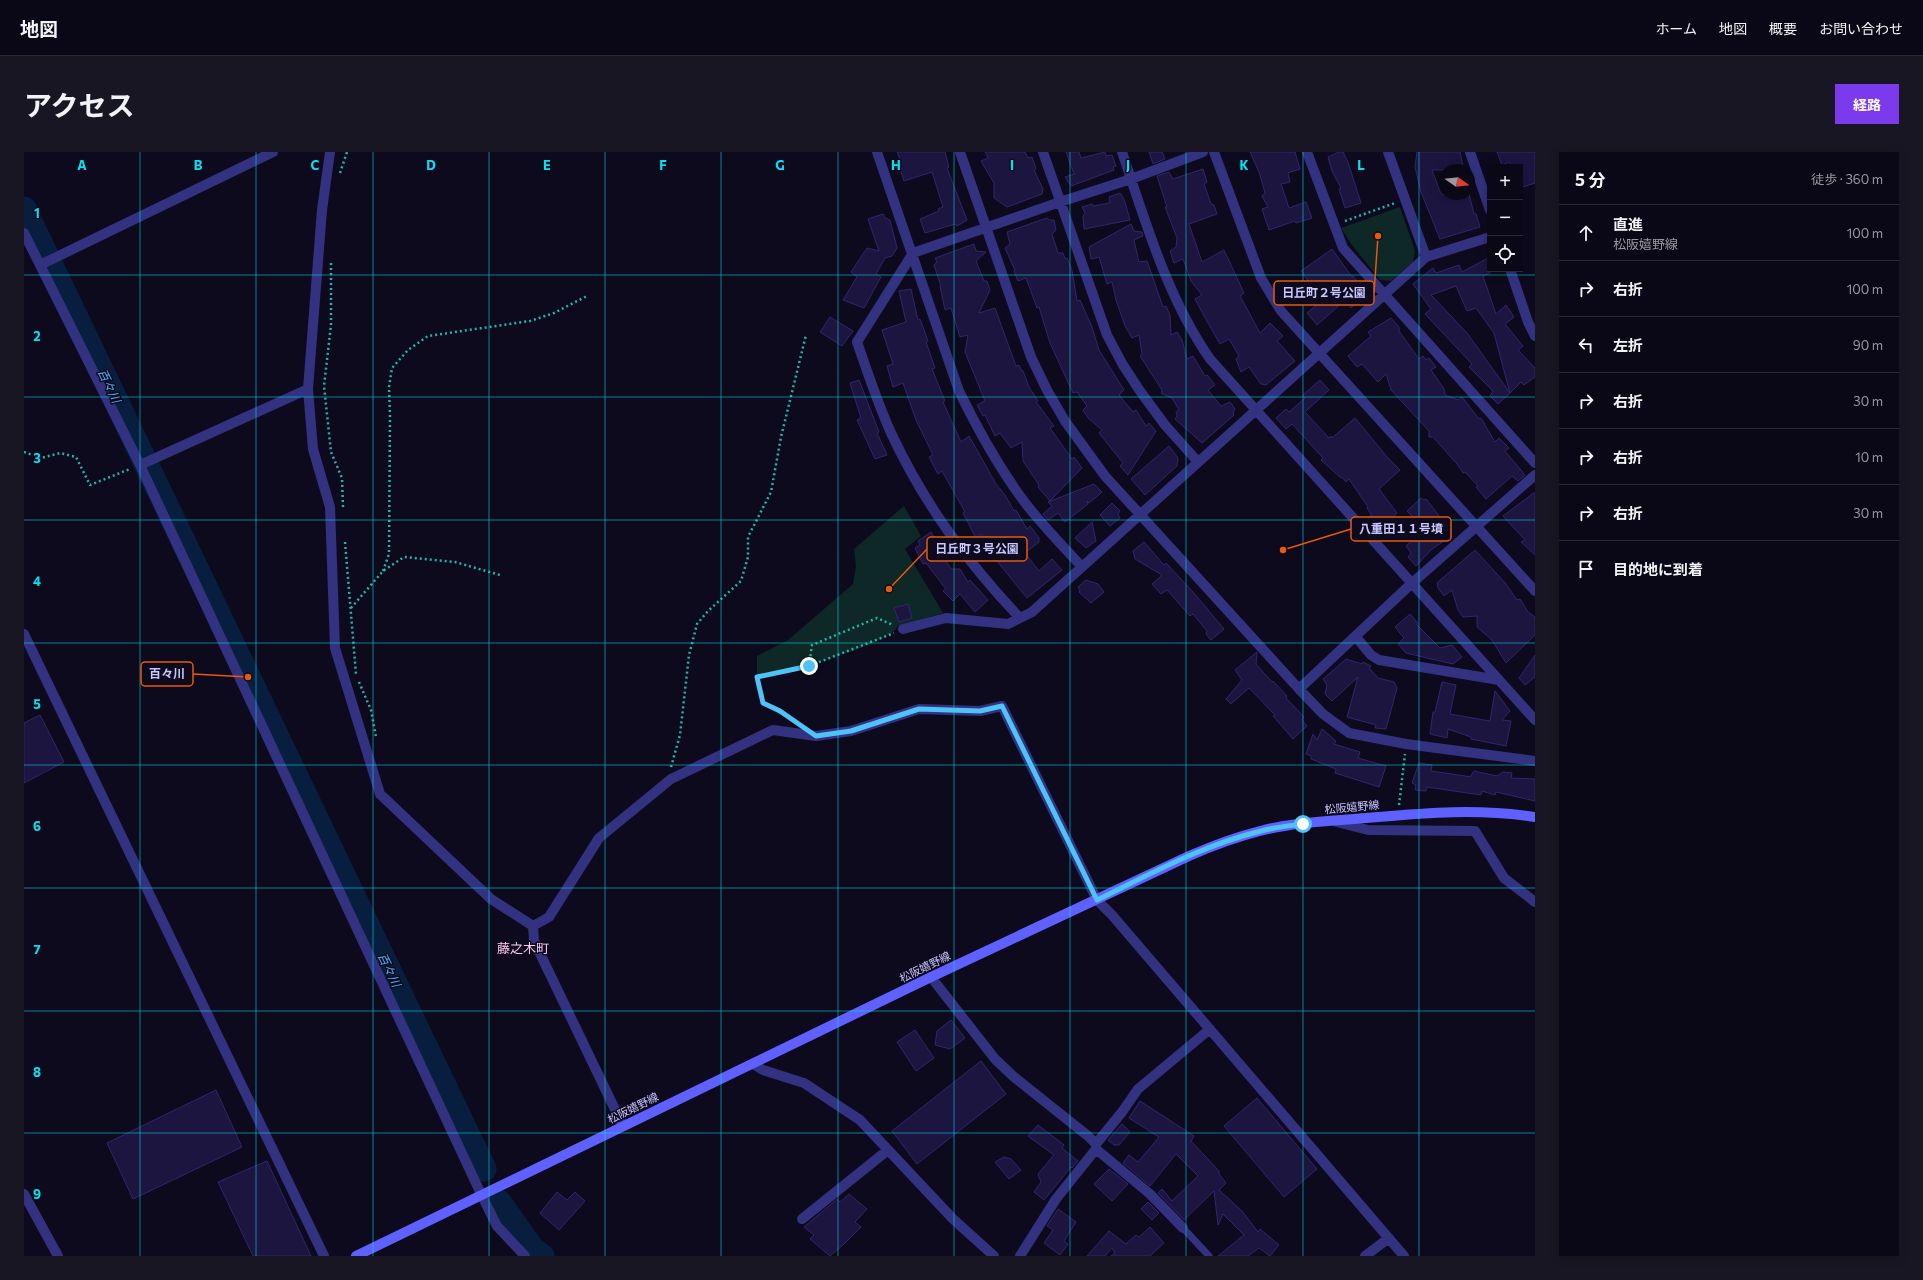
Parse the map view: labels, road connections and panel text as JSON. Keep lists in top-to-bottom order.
{
  "streets": {
    "main road": ["松阪嬉野線"]
  },
  "districts": ["藤之木町"],
  "water": ["百々川"],
  "places": [
    "日丘町２号公園",
    "八重田１１号墳",
    "日丘町３号公園",
    "百々川"
  ],
  "north": "right",
  "page": {
    "header": "地図",
    "nav": [
      "ホーム",
      "地図",
      "概要",
      "お問い合わせ"
    ],
    "title": "アクセス",
    "buttons": "経路",
    "heading": ["5 分", "徒歩 · 360 m"],
    "map_buttons": ["+", "−"],
    "list": [
      ["直進", "松阪嬉野線", "100 m"],
      ["右折", "100 m"],
      ["左折", "90 m"],
      ["右折", "30 m"],
      ["右折", "10 m"],
      ["右折", "30 m"],
      "目的地に到着"
    ]
  },
  "grid": {
    "columns": [
      "A",
      "B",
      "C",
      "D",
      "E",
      "F",
      "G",
      "H",
      "I",
      "J",
      "K",
      "L"
    ],
    "rows": [
      "1",
      "2",
      "3",
      "4",
      "5",
      "6",
      "7",
      "8",
      "9"
    ]
  }
}
